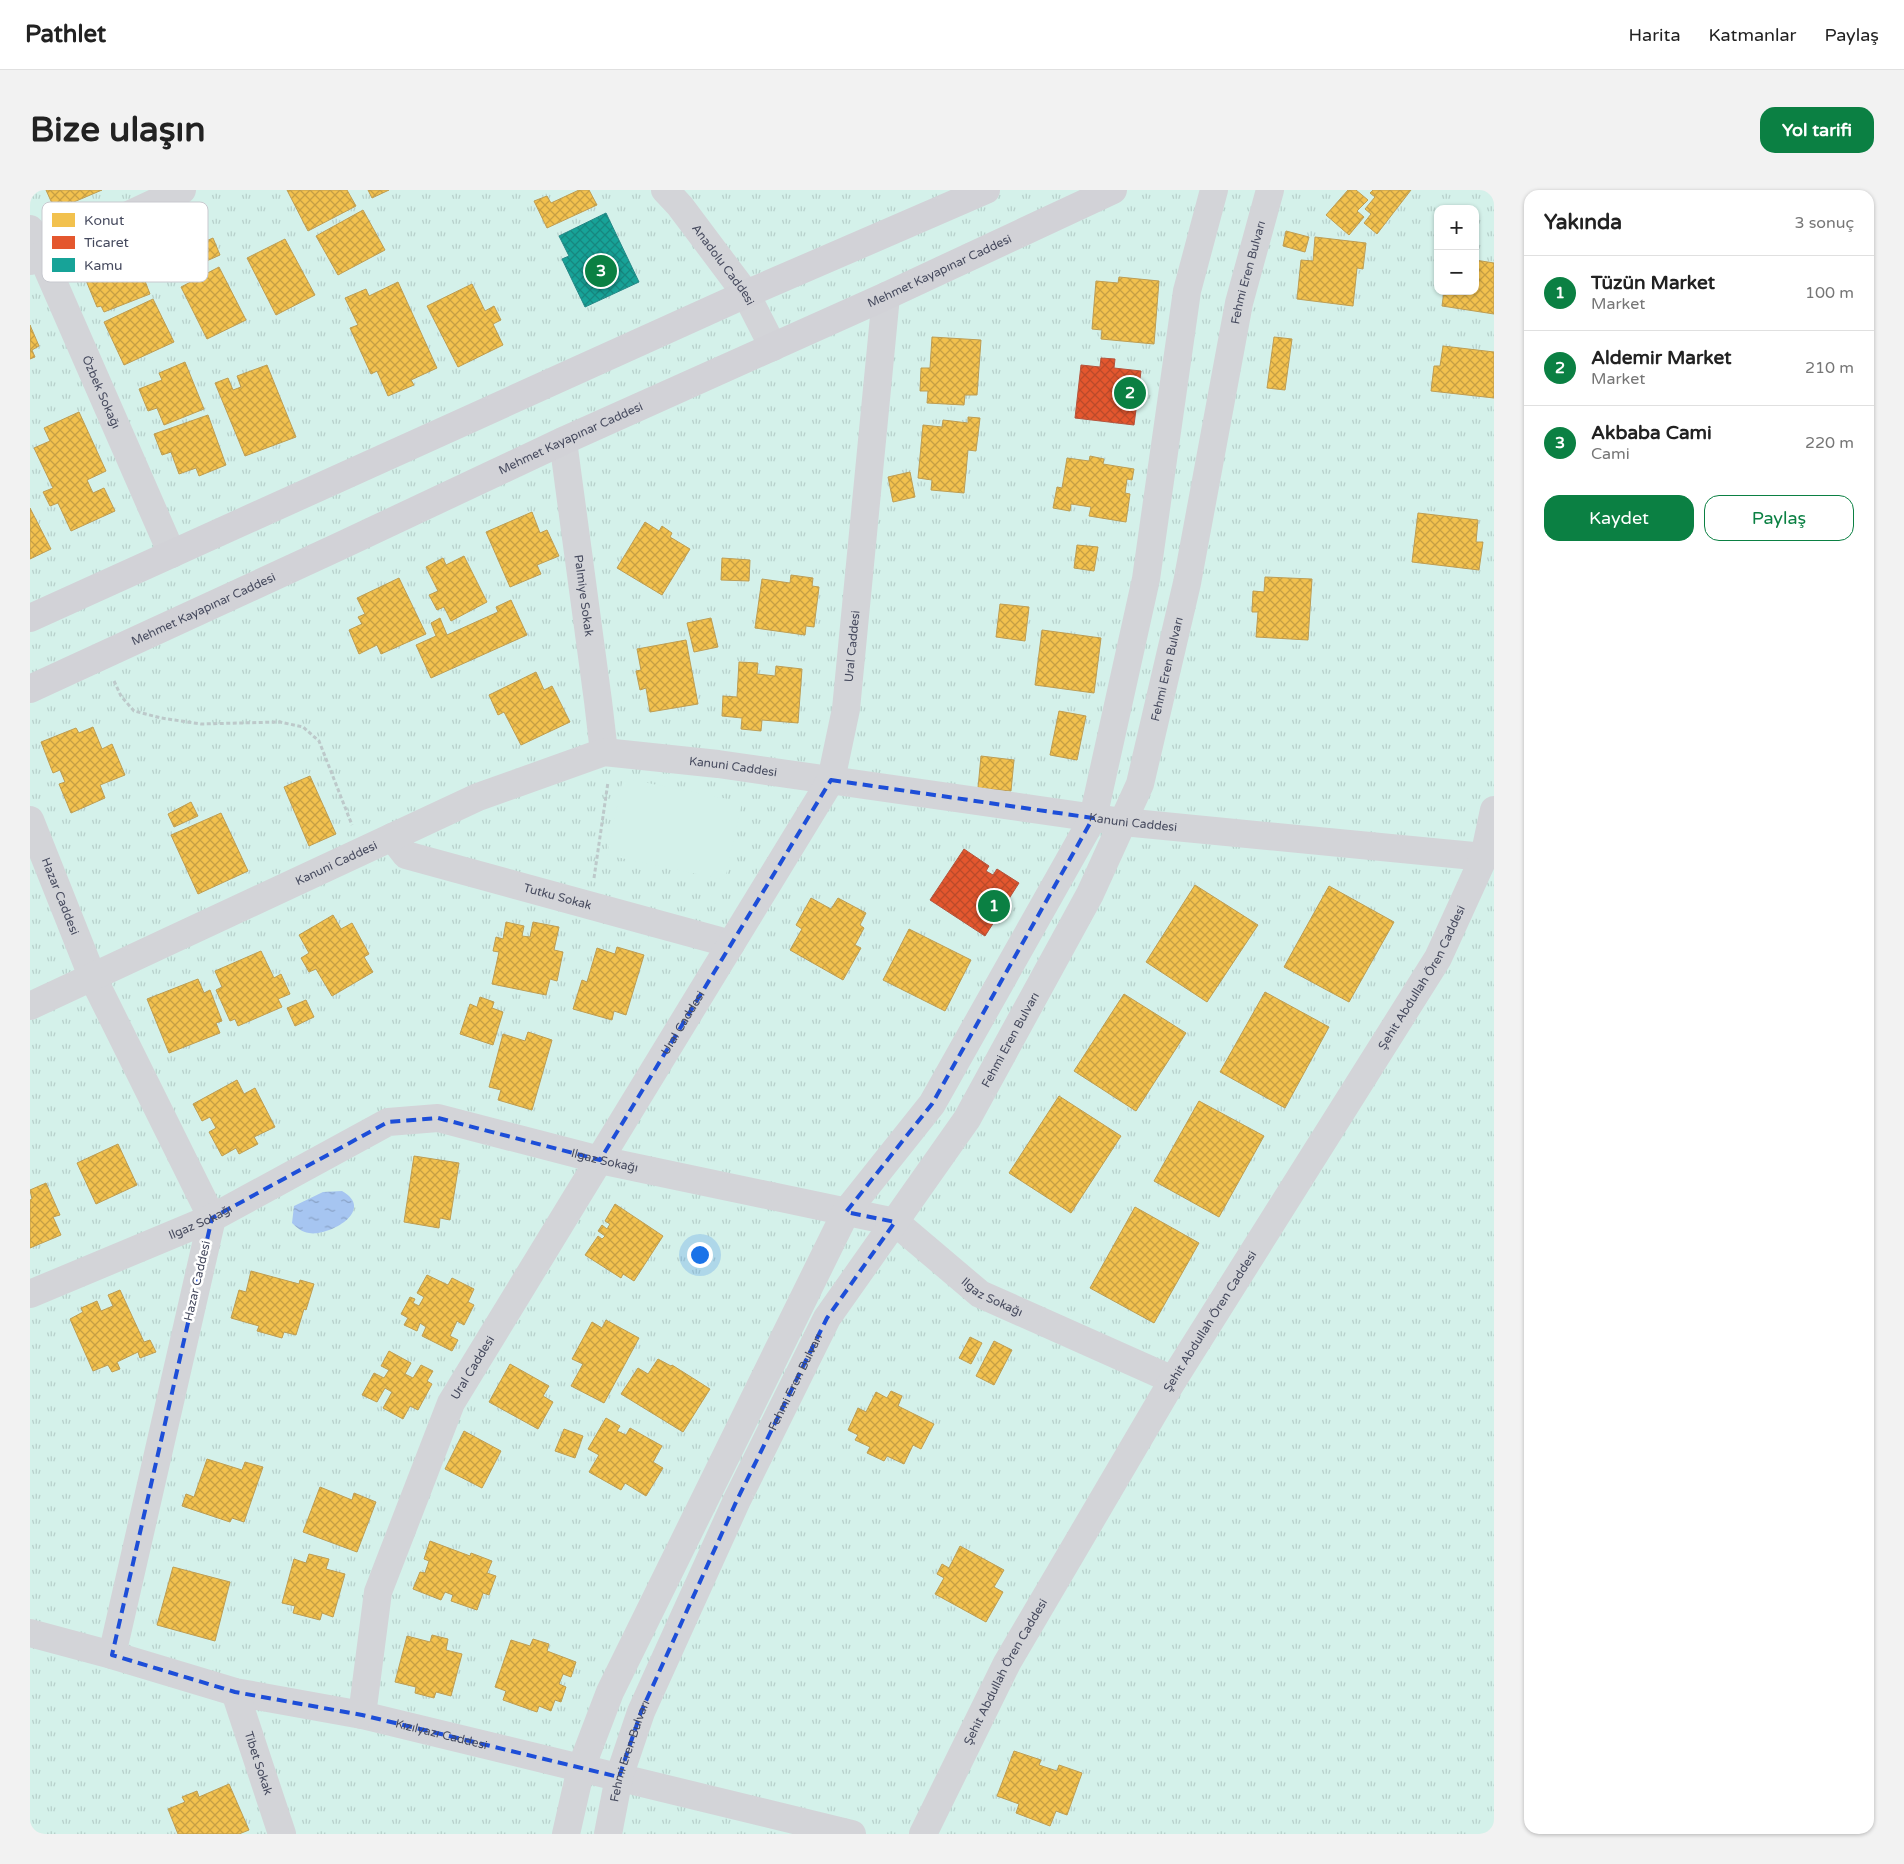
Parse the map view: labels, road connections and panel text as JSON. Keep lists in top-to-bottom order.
{
  "streets": {
    "main road": ["Mehmet Kayapınar Caddesi"],
    "street": [
      "Anadolu Caddesi",
      "Fehmi Eren Bulvarı",
      "Özbek Sokağı",
      "Palmiye Sokak",
      "Ural Caddesi",
      "Kanuni Caddesi",
      "Hazar Caddesi",
      "Tutku Sokak",
      "Şehit Abdullah Ören Caddesi",
      "Ilgaz Sokağı",
      "Kızılyazı Caddesi",
      "Tibet Sokak"
    ]
  },
  "crossings": [
    ["Anadolu Caddesi", "Mehmet Kayapınar Caddesi"],
    ["Mehmet Kayapınar Caddesi", "Palmiye Sokak"],
    ["Mehmet Kayapınar Caddesi", "Ural Caddesi"],
    ["Fehmi Eren Bulvarı", "Kanuni Caddesi"],
    ["Fehmi Eren Bulvarı", "Ilgaz Sokağı"],
    ["Fehmi Eren Bulvarı", "Kızılyazı Caddesi"],
    ["Palmiye Sokak", "Kanuni Caddesi"],
    ["Ural Caddesi", "Kanuni Caddesi"],
    ["Ural Caddesi", "Tutku Sokak"],
    ["Ural Caddesi", "Ilgaz Sokağı"],
    ["Ural Caddesi", "Kızılyazı Caddesi"],
    ["Kanuni Caddesi", "Hazar Caddesi"],
    ["Kanuni Caddesi", "Tutku Sokak"],
    ["Kanuni Caddesi", "Şehit Abdullah Ören Caddesi"],
    ["Hazar Caddesi", "Ilgaz Sokağı"],
    ["Hazar Caddesi", "Kızılyazı Caddesi"],
    ["Şehit Abdullah Ören Caddesi", "Ilgaz Sokağı"],
    ["Kızılyazı Caddesi", "Tibet Sokak"]
  ],
  "legend": ["Konut", "Ticaret", "Kamu"],
  "page": {
    "header": "Pathlet",
    "nav": ["Harita", "Katmanlar", "Paylaş"],
    "buttons": [
      "Yol tarifi",
      ["Kaydet", "Paylaş"]
    ],
    "title": "Bize ulaşın",
    "heading": ["Yakında", "3 sonuç"],
    "map_buttons": ["+", "−"],
    "pins": ["3", "2", "1"],
    "list": [
      {
        "mark": "1",
        "name": "Tüzün Market",
        "note": "Market",
        "value": "100 m"
      },
      {
        "mark": "2",
        "name": "Aldemir Market",
        "note": "Market",
        "value": "210 m"
      },
      {
        "mark": "3",
        "name": "Akbaba Cami",
        "note": "Cami",
        "value": "220 m"
      }
    ]
  }
}
